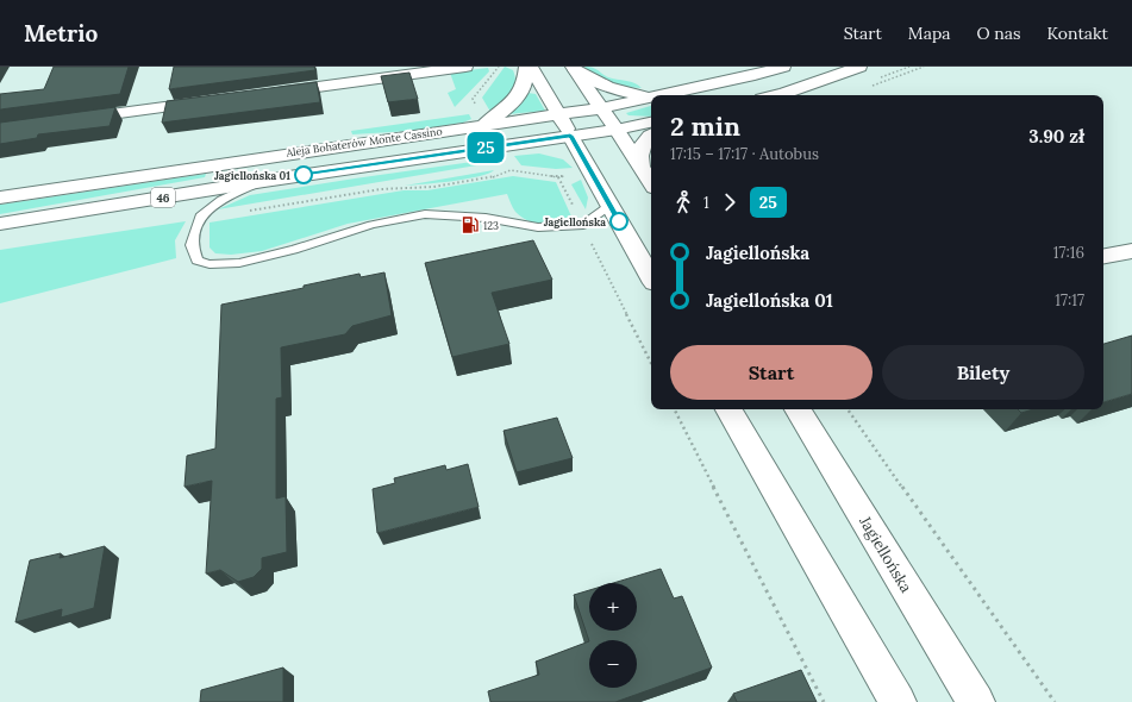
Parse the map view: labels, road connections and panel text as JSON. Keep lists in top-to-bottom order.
{
  "streets": {
    "main road": ["Aleja Bohaterów Monte Cassino", "46", "Jagiellońska"]
  },
  "places": {
    "other": ["Jagiellońska 01", "Jagiellońska"],
    "fuel station": ["123"]
  },
  "lines": ["bus line 25"],
  "page": {
    "header": "Metrio",
    "nav": [
      "Start",
      "Mapa",
      "O nas",
      "Kontakt"
    ],
    "on_map": "25",
    "heading": ["2 min", "17:15 – 17:17 · Autobus", "3.90 zł"],
    "legs": ["1", "25"],
    "list": [
      {
        "name": "Jagiellońska",
        "value": "17:16"
      },
      {
        "name": "Jagiellońska 01",
        "value": "17:17"
      }
    ],
    "buttons": ["Start", "Bilety"],
    "map_buttons": ["+", "−"]
  }
}
